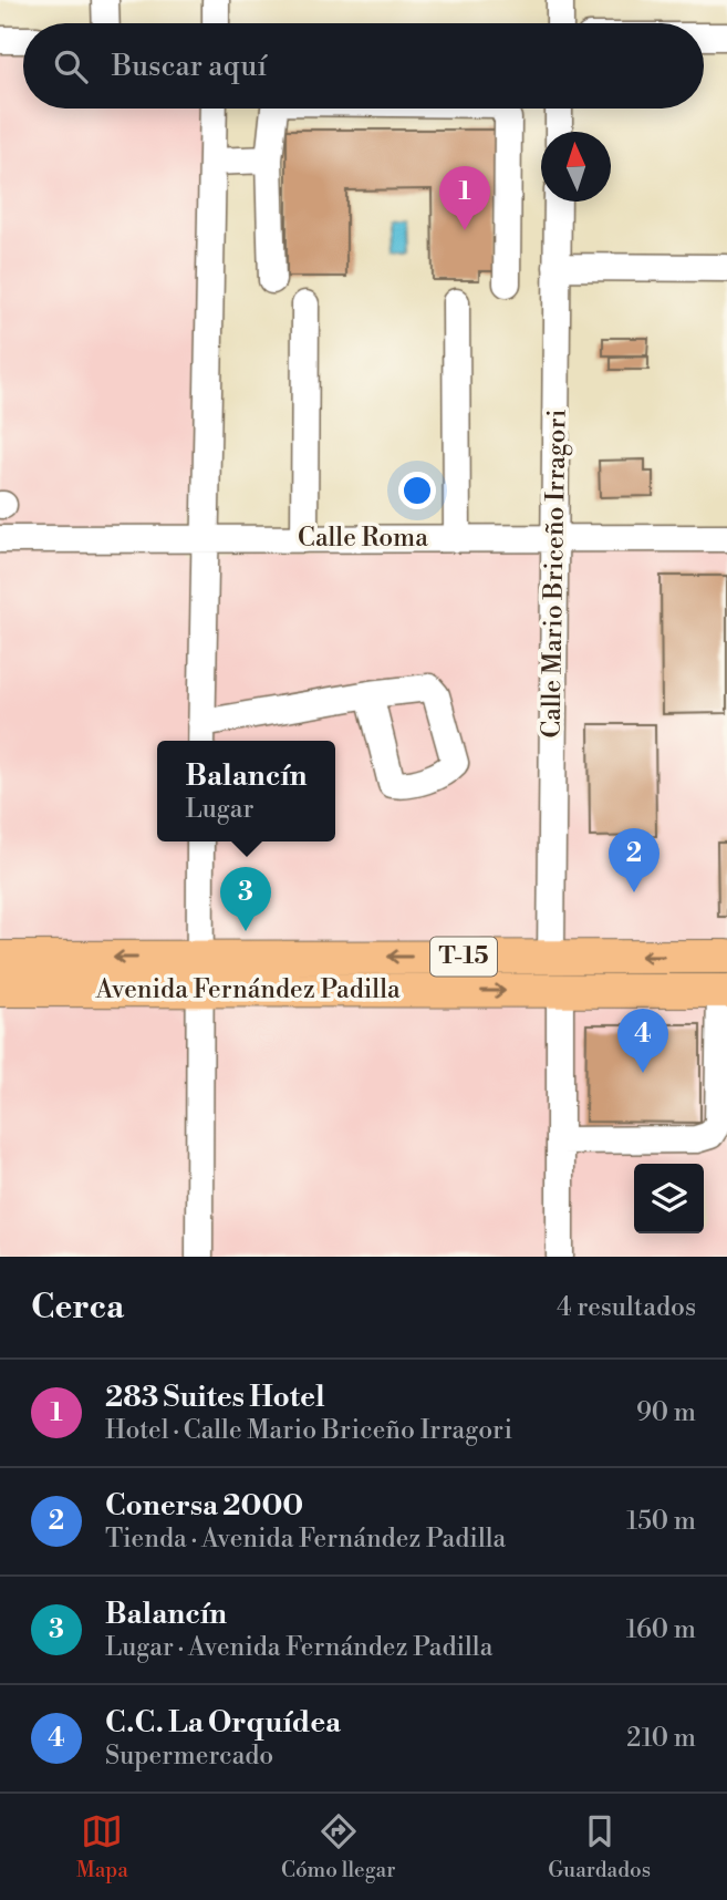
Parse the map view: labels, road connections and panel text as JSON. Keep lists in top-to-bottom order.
{
  "streets": {
    "main road": ["T-15", "Avenida Fernández Padilla"],
    "street": ["Calle Roma", "Calle Mario Briceño Irragori"]
  },
  "crossings": [
    ["Calle Roma", "Calle Mario Briceño Irragori"],
    ["Calle Mario Briceño Irragori", "Avenida Fernández Padilla"]
  ],
  "north": "top",
  "page": {
    "search": "Buscar aquí",
    "pins": [
      "1",
      "2",
      "3",
      "4"
    ],
    "popup": ["Balancín", "Lugar"],
    "heading": ["Cerca", "4 resultados"],
    "list": [
      {
        "mark": "1",
        "name": "283 Suites Hotel",
        "note": "Hotel · Calle Mario Briceño Irragori",
        "value": "90 m"
      },
      {
        "mark": "2",
        "name": "Conersa 2000",
        "note": "Tienda · Avenida Fernández Padilla",
        "value": "150 m"
      },
      {
        "mark": "3",
        "name": "Balancín",
        "note": "Lugar · Avenida Fernández Padilla",
        "value": "160 m"
      },
      {
        "mark": "4",
        "name": "C.C. La Orquídea",
        "note": "Supermercado",
        "value": "210 m"
      }
    ],
    "nav": ["Mapa", "Cómo llegar", "Guardados"]
  }
}
